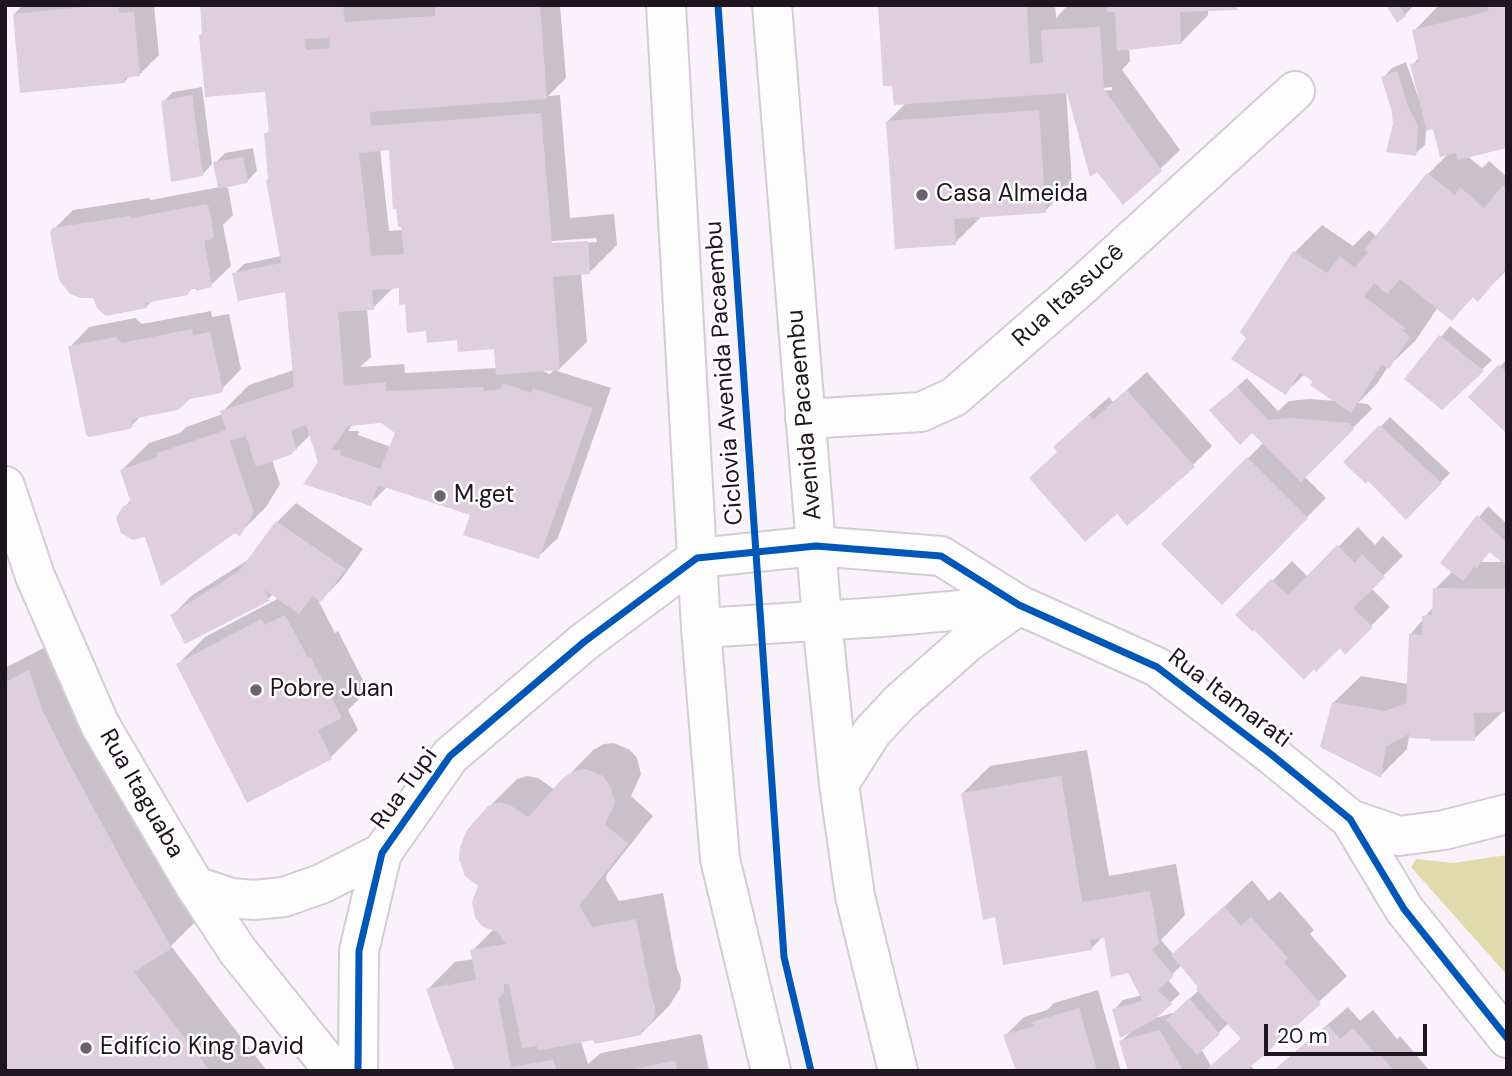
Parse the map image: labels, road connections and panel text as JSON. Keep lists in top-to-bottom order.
{
  "streets": {
    "street": [
      "Rua Itassucê",
      "Avenida Pacaembu",
      "Rua Itamarati",
      "Rua Tupi",
      "Rua Itaguaba"
    ],
    "cycle path": ["Ciclovia Avenida Pacaembu"]
  },
  "crossings": [
    ["Rua Itassucê", "Avenida Pacaembu"],
    ["Avenida Pacaembu", "Rua Itamarati"],
    ["Rua Itamarati", "Rua Tupi"],
    ["Rua Tupi", "Rua Itaguaba"]
  ],
  "places": [
    "Casa Almeida",
    "M.get",
    "Pobre Juan",
    "Edifício King David"
  ],
  "scale_bar": "20 m"
}
